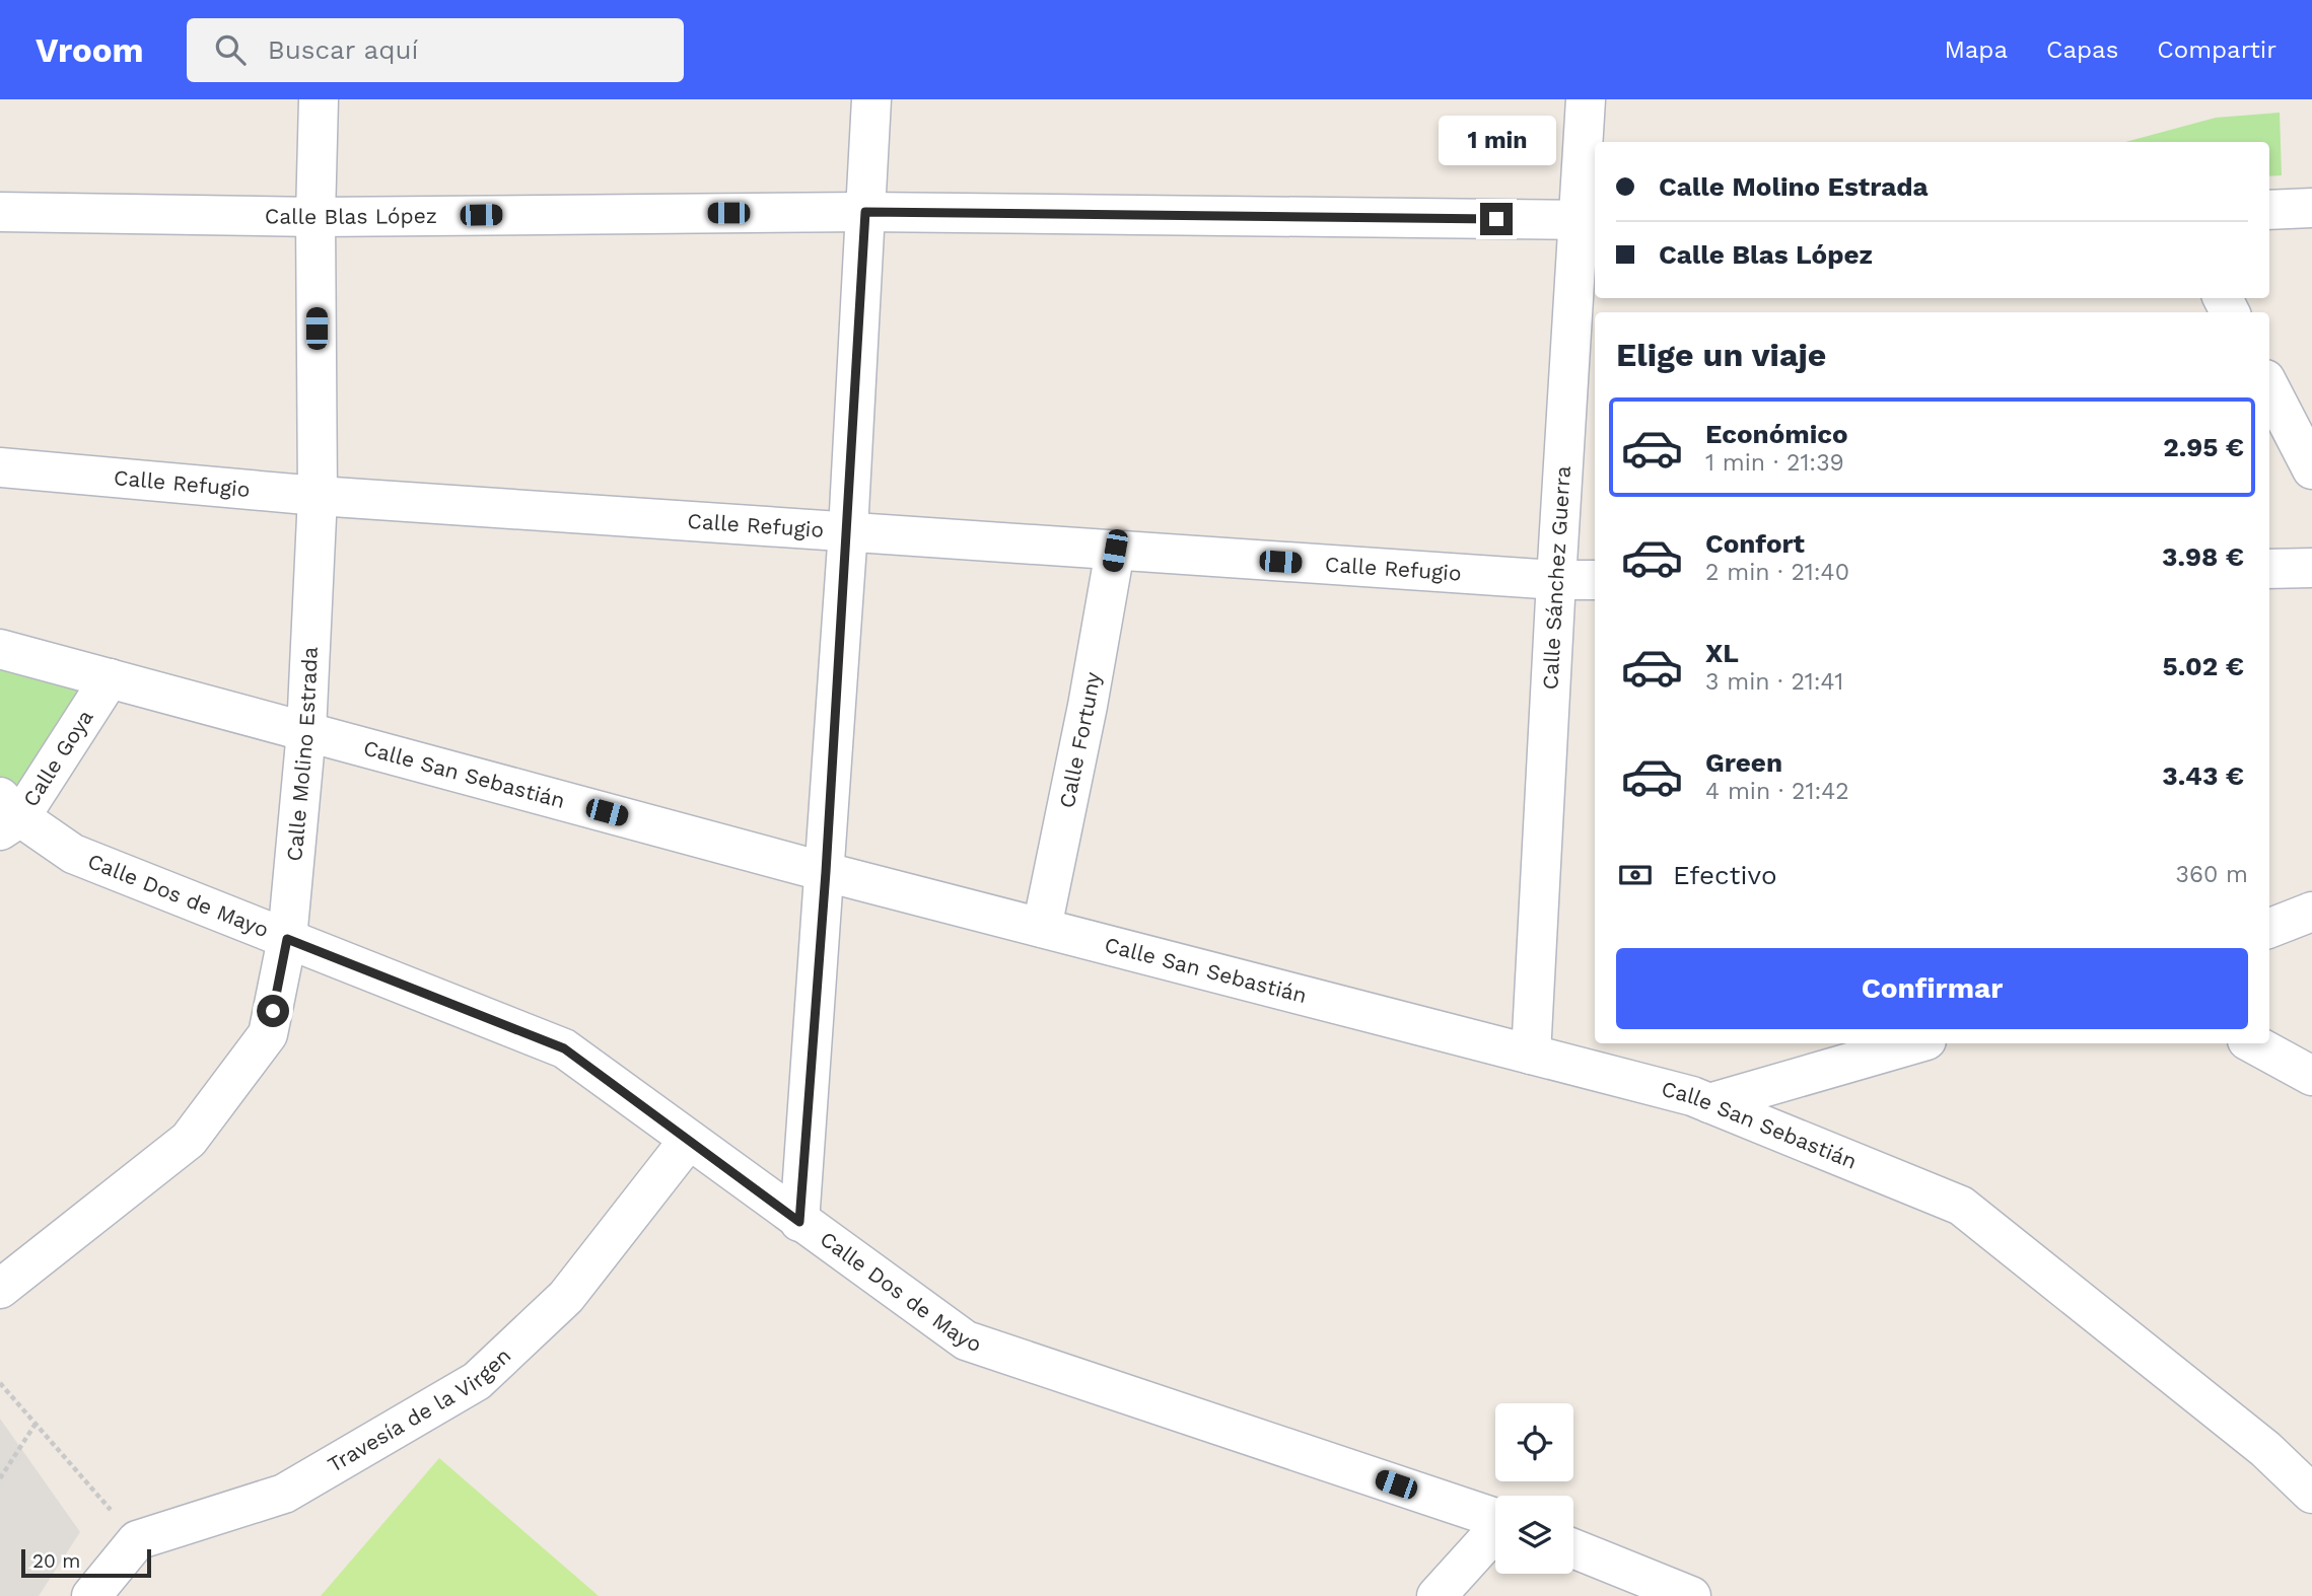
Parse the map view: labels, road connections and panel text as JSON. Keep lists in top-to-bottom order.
{
  "streets": {
    "street": [
      "Calle Blas López",
      "Calle Refugio",
      "Calle Sánchez Guerra",
      "Calle Fortuny",
      "Calle Molino Estrada",
      "Calle Goya",
      "Calle San Sebastián",
      "Calle Dos de Mayo",
      "Travesía de la Virgen"
    ]
  },
  "crossings": [
    ["Calle Blas López", "Calle Sánchez Guerra"],
    ["Calle Blas López", "Calle Molino Estrada"],
    ["Calle Refugio", "Calle Sánchez Guerra"],
    ["Calle Refugio", "Calle Fortuny"],
    ["Calle Refugio", "Calle Molino Estrada"],
    ["Calle Sánchez Guerra", "Calle San Sebastián"],
    ["Calle Fortuny", "Calle San Sebastián"],
    ["Calle Molino Estrada", "Calle San Sebastián"],
    ["Calle Molino Estrada", "Calle Dos de Mayo"],
    ["Calle Goya", "Calle San Sebastián"],
    ["Calle Goya", "Calle Dos de Mayo"],
    ["Calle Dos de Mayo", "Travesía de la Virgen"]
  ],
  "scale_bar": "20 m",
  "page": {
    "header": "Vroom",
    "search": "Buscar aquí",
    "nav": ["Mapa", "Capas", "Compartir"],
    "bubble": "1 min",
    "banner": ["Calle Molino Estrada", "Calle Blas López"],
    "heading": "Elige un viaje",
    "list": [
      {
        "name": "Económico",
        "note": "1 min · 21:39",
        "value": "2.95 €"
      },
      {
        "name": "Confort",
        "note": "2 min · 21:40",
        "value": "3.98 €"
      },
      {
        "name": "XL",
        "note": "3 min · 21:41",
        "value": "5.02 €"
      },
      {
        "name": "Green",
        "note": "4 min · 21:42",
        "value": "3.43 €"
      }
    ],
    "pay": ["Efectivo", "360 m"],
    "buttons": "Confirmar",
    "scale": "20 m"
  }
}
